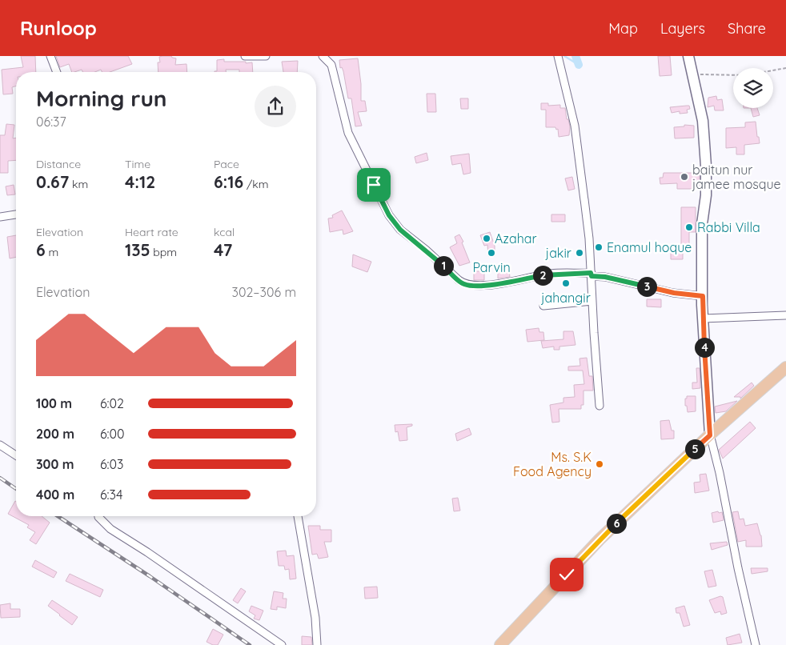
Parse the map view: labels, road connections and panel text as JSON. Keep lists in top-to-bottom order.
{
  "places": [
    "baitun nur jamee mosque",
    "Rabbi Villa",
    "Azahar",
    "Enamul hoque",
    "Parvin",
    "jakir",
    "jahangir",
    "Ms. S.K Food Agency"
  ],
  "page": {
    "header": "Runloop",
    "nav": ["Map", "Layers", "Share"],
    "heading": ["Morning run", "06:37"],
    "stats": [
      ["Distance", "0.67 km"],
      ["Time", "4:12"],
      ["Pace", "6:16 /km"],
      ["Elevation", "6 m"],
      ["Heart rate", "135 bpm"],
      ["kcal", "47"]
    ],
    "pins": [
      "1",
      "2",
      "3",
      "4",
      "5",
      "6"
    ],
    "chart": ["Elevation", "302–306 m"],
    "list": [
      {
        "name": "100 m",
        "note": "6:02"
      },
      {
        "name": "200 m",
        "note": "6:00"
      },
      {
        "name": "300 m",
        "note": "6:03"
      },
      {
        "name": "400 m",
        "note": "6:34"
      }
    ]
  }
}
